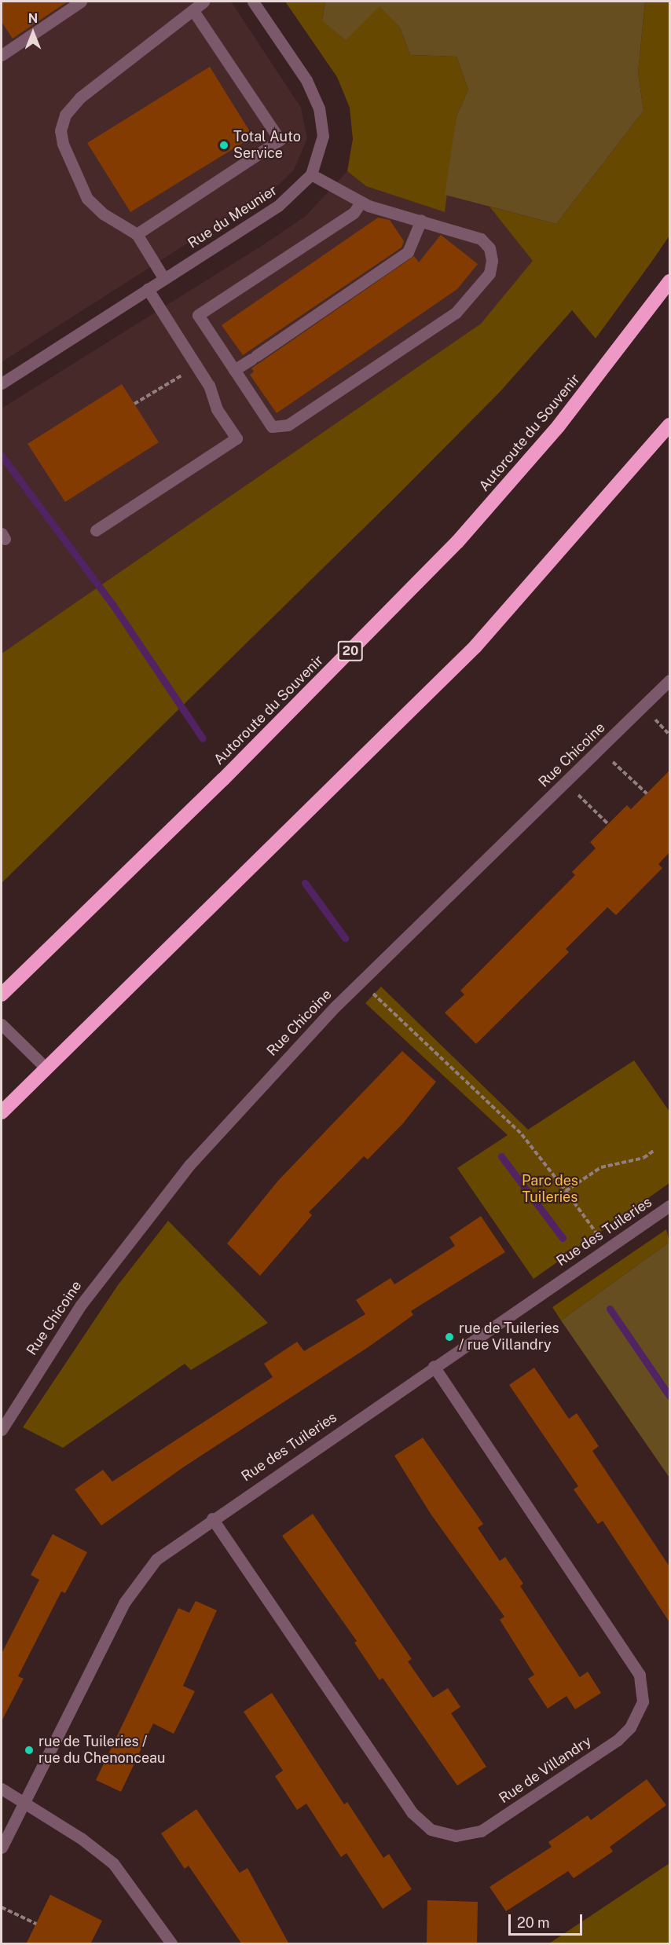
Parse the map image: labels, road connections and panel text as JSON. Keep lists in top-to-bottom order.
{
  "streets": {
    "highway": ["Autoroute du Souvenir", "20"],
    "street": [
      "Rue du Meunier",
      "Rue Chicoine",
      "Rue des Tuileries",
      "Rue de Villandry"
    ]
  },
  "crossings": [
    ["Rue des Tuileries", "Rue de Villandry"]
  ],
  "parks": ["Parc des Tuileries"],
  "places": ["Total Auto Service", "rue de Tuileries / rue Villandry", "rue de Tuileries / rue du Chenonceau"],
  "scale_bar": "20 m",
  "north": "top"
}
